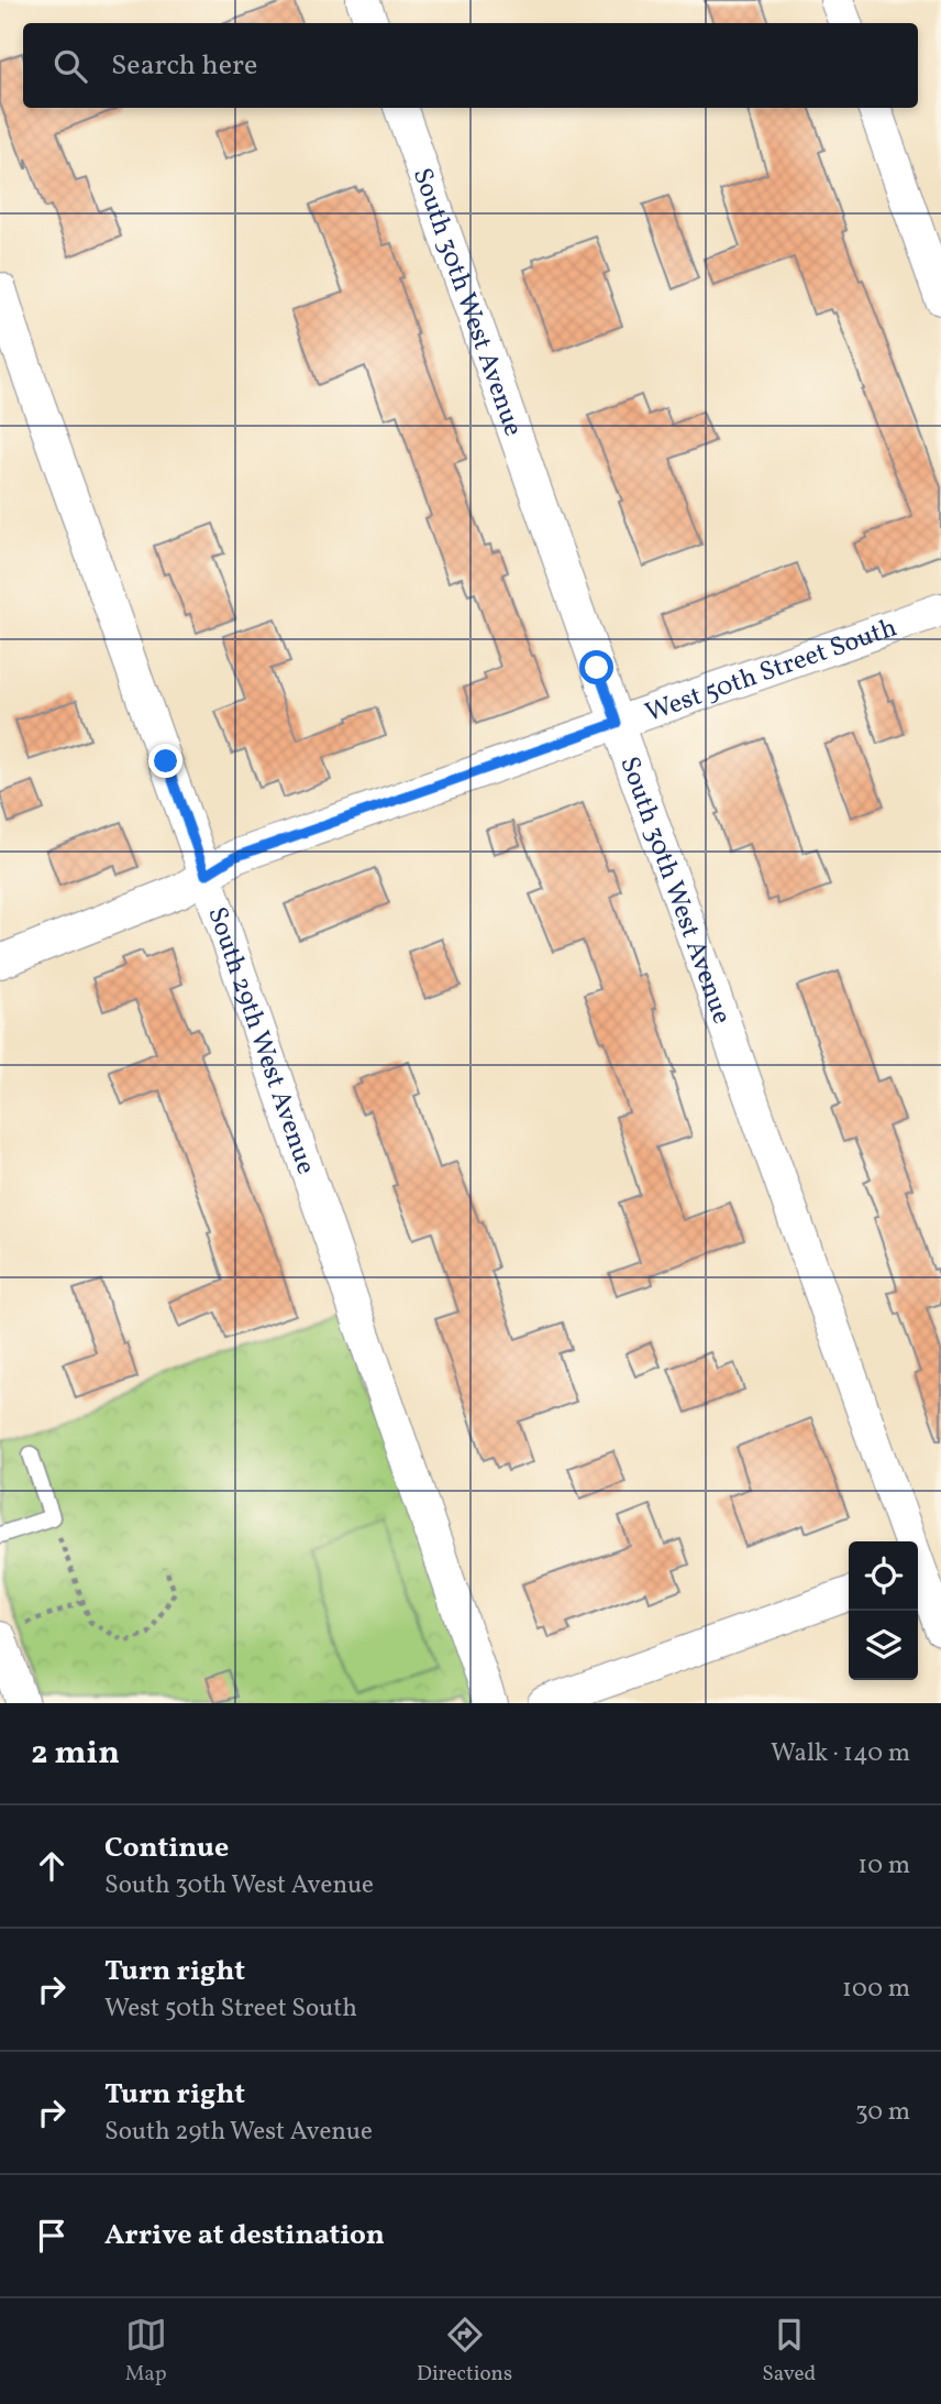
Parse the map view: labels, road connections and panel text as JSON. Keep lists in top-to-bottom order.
{
  "streets": {
    "street": ["South 30th West Avenue", "West 50th Street South", "South 29th West Avenue"]
  },
  "crossings": [
    ["South 30th West Avenue", "West 50th Street South"],
    ["West 50th Street South", "South 29th West Avenue"]
  ],
  "page": {
    "search": "Search here",
    "heading": ["2 min", "Walk · 140 m"],
    "list": [
      ["Continue", "South 30th West Avenue", "10 m"],
      ["Turn right", "West 50th Street South", "100 m"],
      ["Turn right", "South 29th West Avenue", "30 m"],
      "Arrive at destination"
    ],
    "nav": ["Map", "Directions", "Saved"]
  }
}
